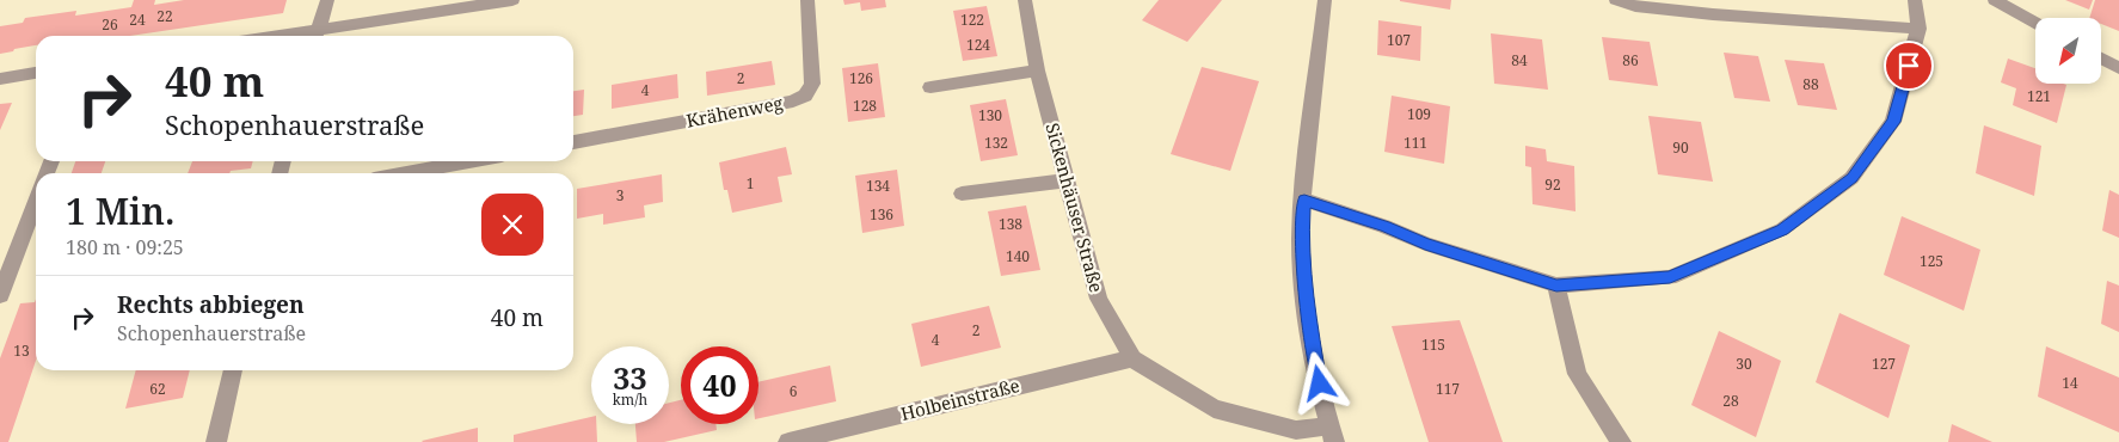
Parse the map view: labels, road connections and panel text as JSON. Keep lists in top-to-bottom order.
{
  "streets": {
    "street": ["Krähenweg", "Sickenhäuser Straße", "Holbeinstraße"]
  },
  "crossings": [
    ["Sickenhäuser Straße", "Holbeinstraße"]
  ],
  "house_numbers": [
    "22",
    "24",
    "122",
    "26",
    "107",
    "124",
    "84",
    "86",
    "2",
    "126",
    "88",
    "4",
    "121",
    "128",
    "109",
    "130",
    "132",
    "111",
    "90",
    "1",
    "92",
    "134",
    "3",
    "136",
    "138",
    "140",
    "125",
    "2",
    "4",
    "115",
    "13",
    "30",
    "127",
    "14",
    "62",
    "117",
    "6",
    "28"
  ],
  "north": "bottom left",
  "page": {
    "turn": ["40 m", "Schopenhauerstraße"],
    "heading": ["1 Min.", "180 m · 09:25"],
    "list": [
      {
        "name": "Rechts abbiegen",
        "note": "Schopenhauerstraße",
        "value": "40 m"
      }
    ],
    "speed": "33 km/h",
    "limit": "40"
  }
}
